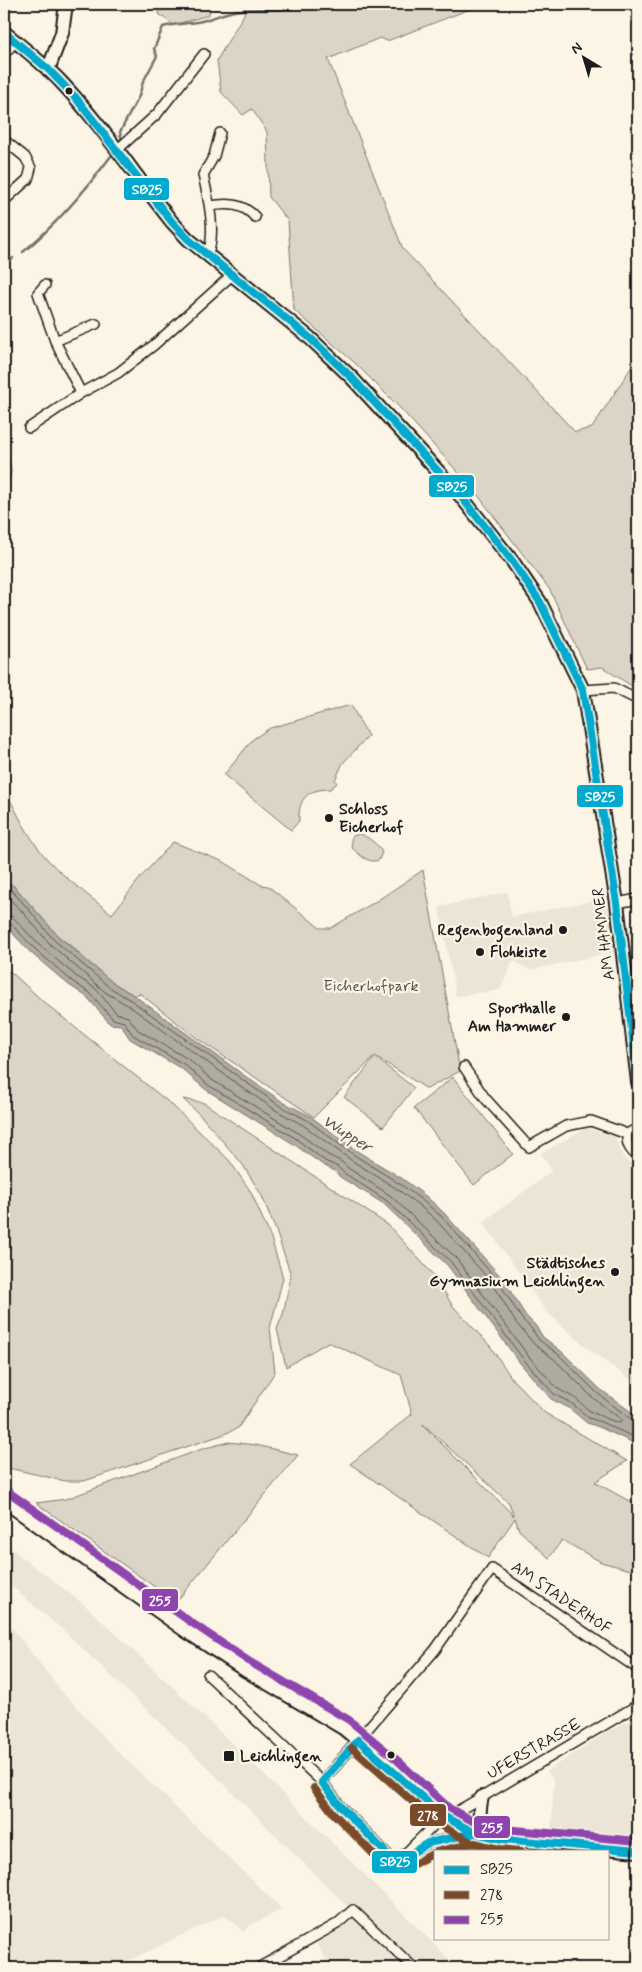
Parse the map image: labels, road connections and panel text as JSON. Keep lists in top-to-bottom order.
{
  "streets": {
    "main road": ["AM HAMMER"],
    "street": ["AM STADERHOF", "UFERSTRASSE"]
  },
  "water": ["Wupper"],
  "parks": ["Eicherhofpark"],
  "places": {
    "other": [
      "Schloss Eicherhof",
      "Regenbogenland",
      "Flohkiste",
      "Sporthalle Am Hammer",
      "Städtisches Gymnasium Leichlingen"
    ],
    "transit": ["Leichlingen"]
  },
  "lines": ["transit line SB25", "transit line 255", "transit line 278"],
  "legend": ["SB25", "278", "255"],
  "north": "top left"
}
